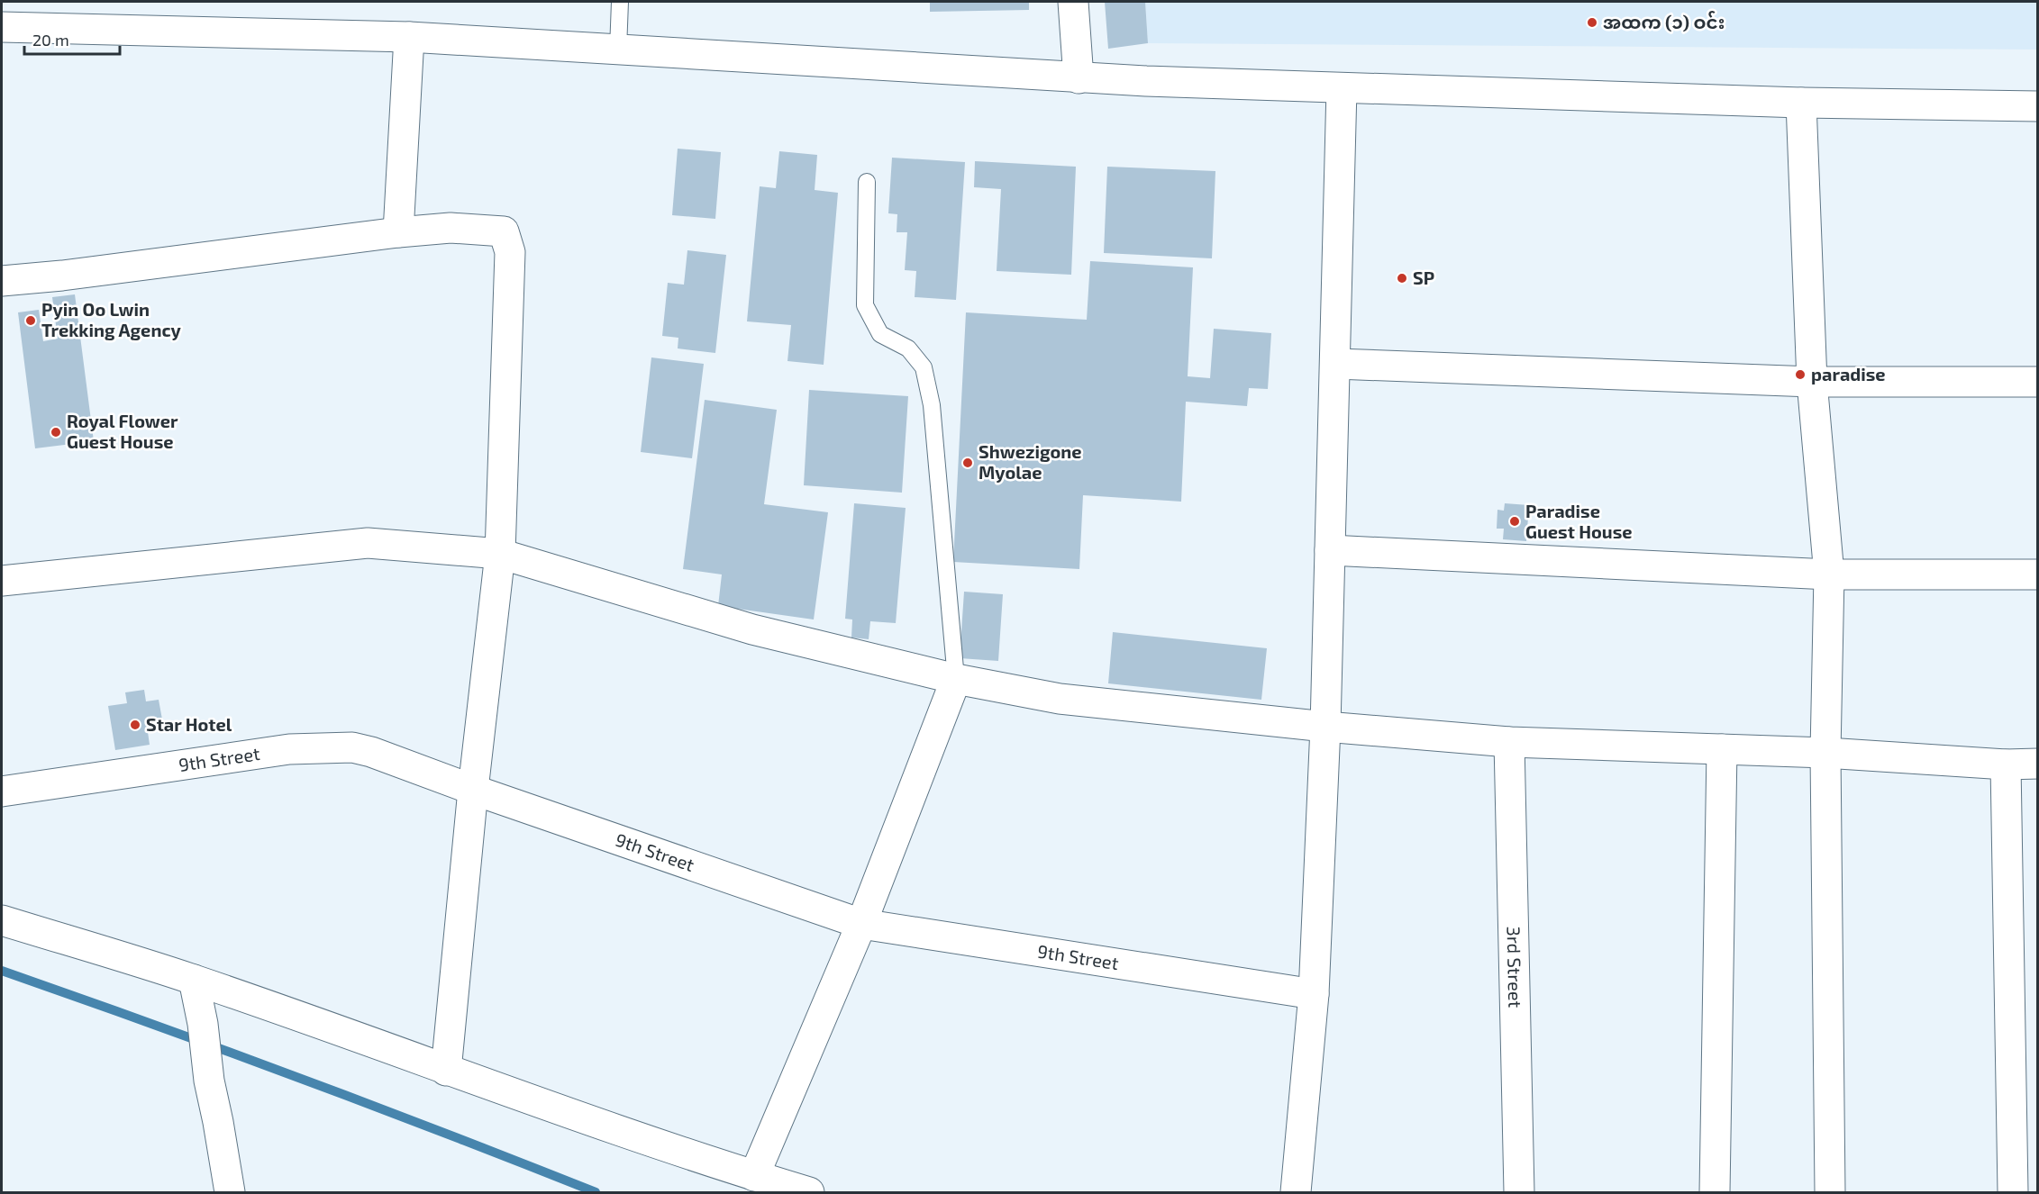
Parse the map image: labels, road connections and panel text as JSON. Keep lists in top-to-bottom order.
{
  "streets": {
    "street": ["9th Street", "3rd Street"]
  },
  "places": [
    "အထက (၁) ဝင်း",
    "SP",
    "Pyin Oo Lwin Trekking Agency",
    "paradise",
    "Royal Flower Guest House",
    "Shwezigone Myolae",
    "Paradise Guest House",
    "Star Hotel"
  ],
  "scale_bar": "20 m"
}
